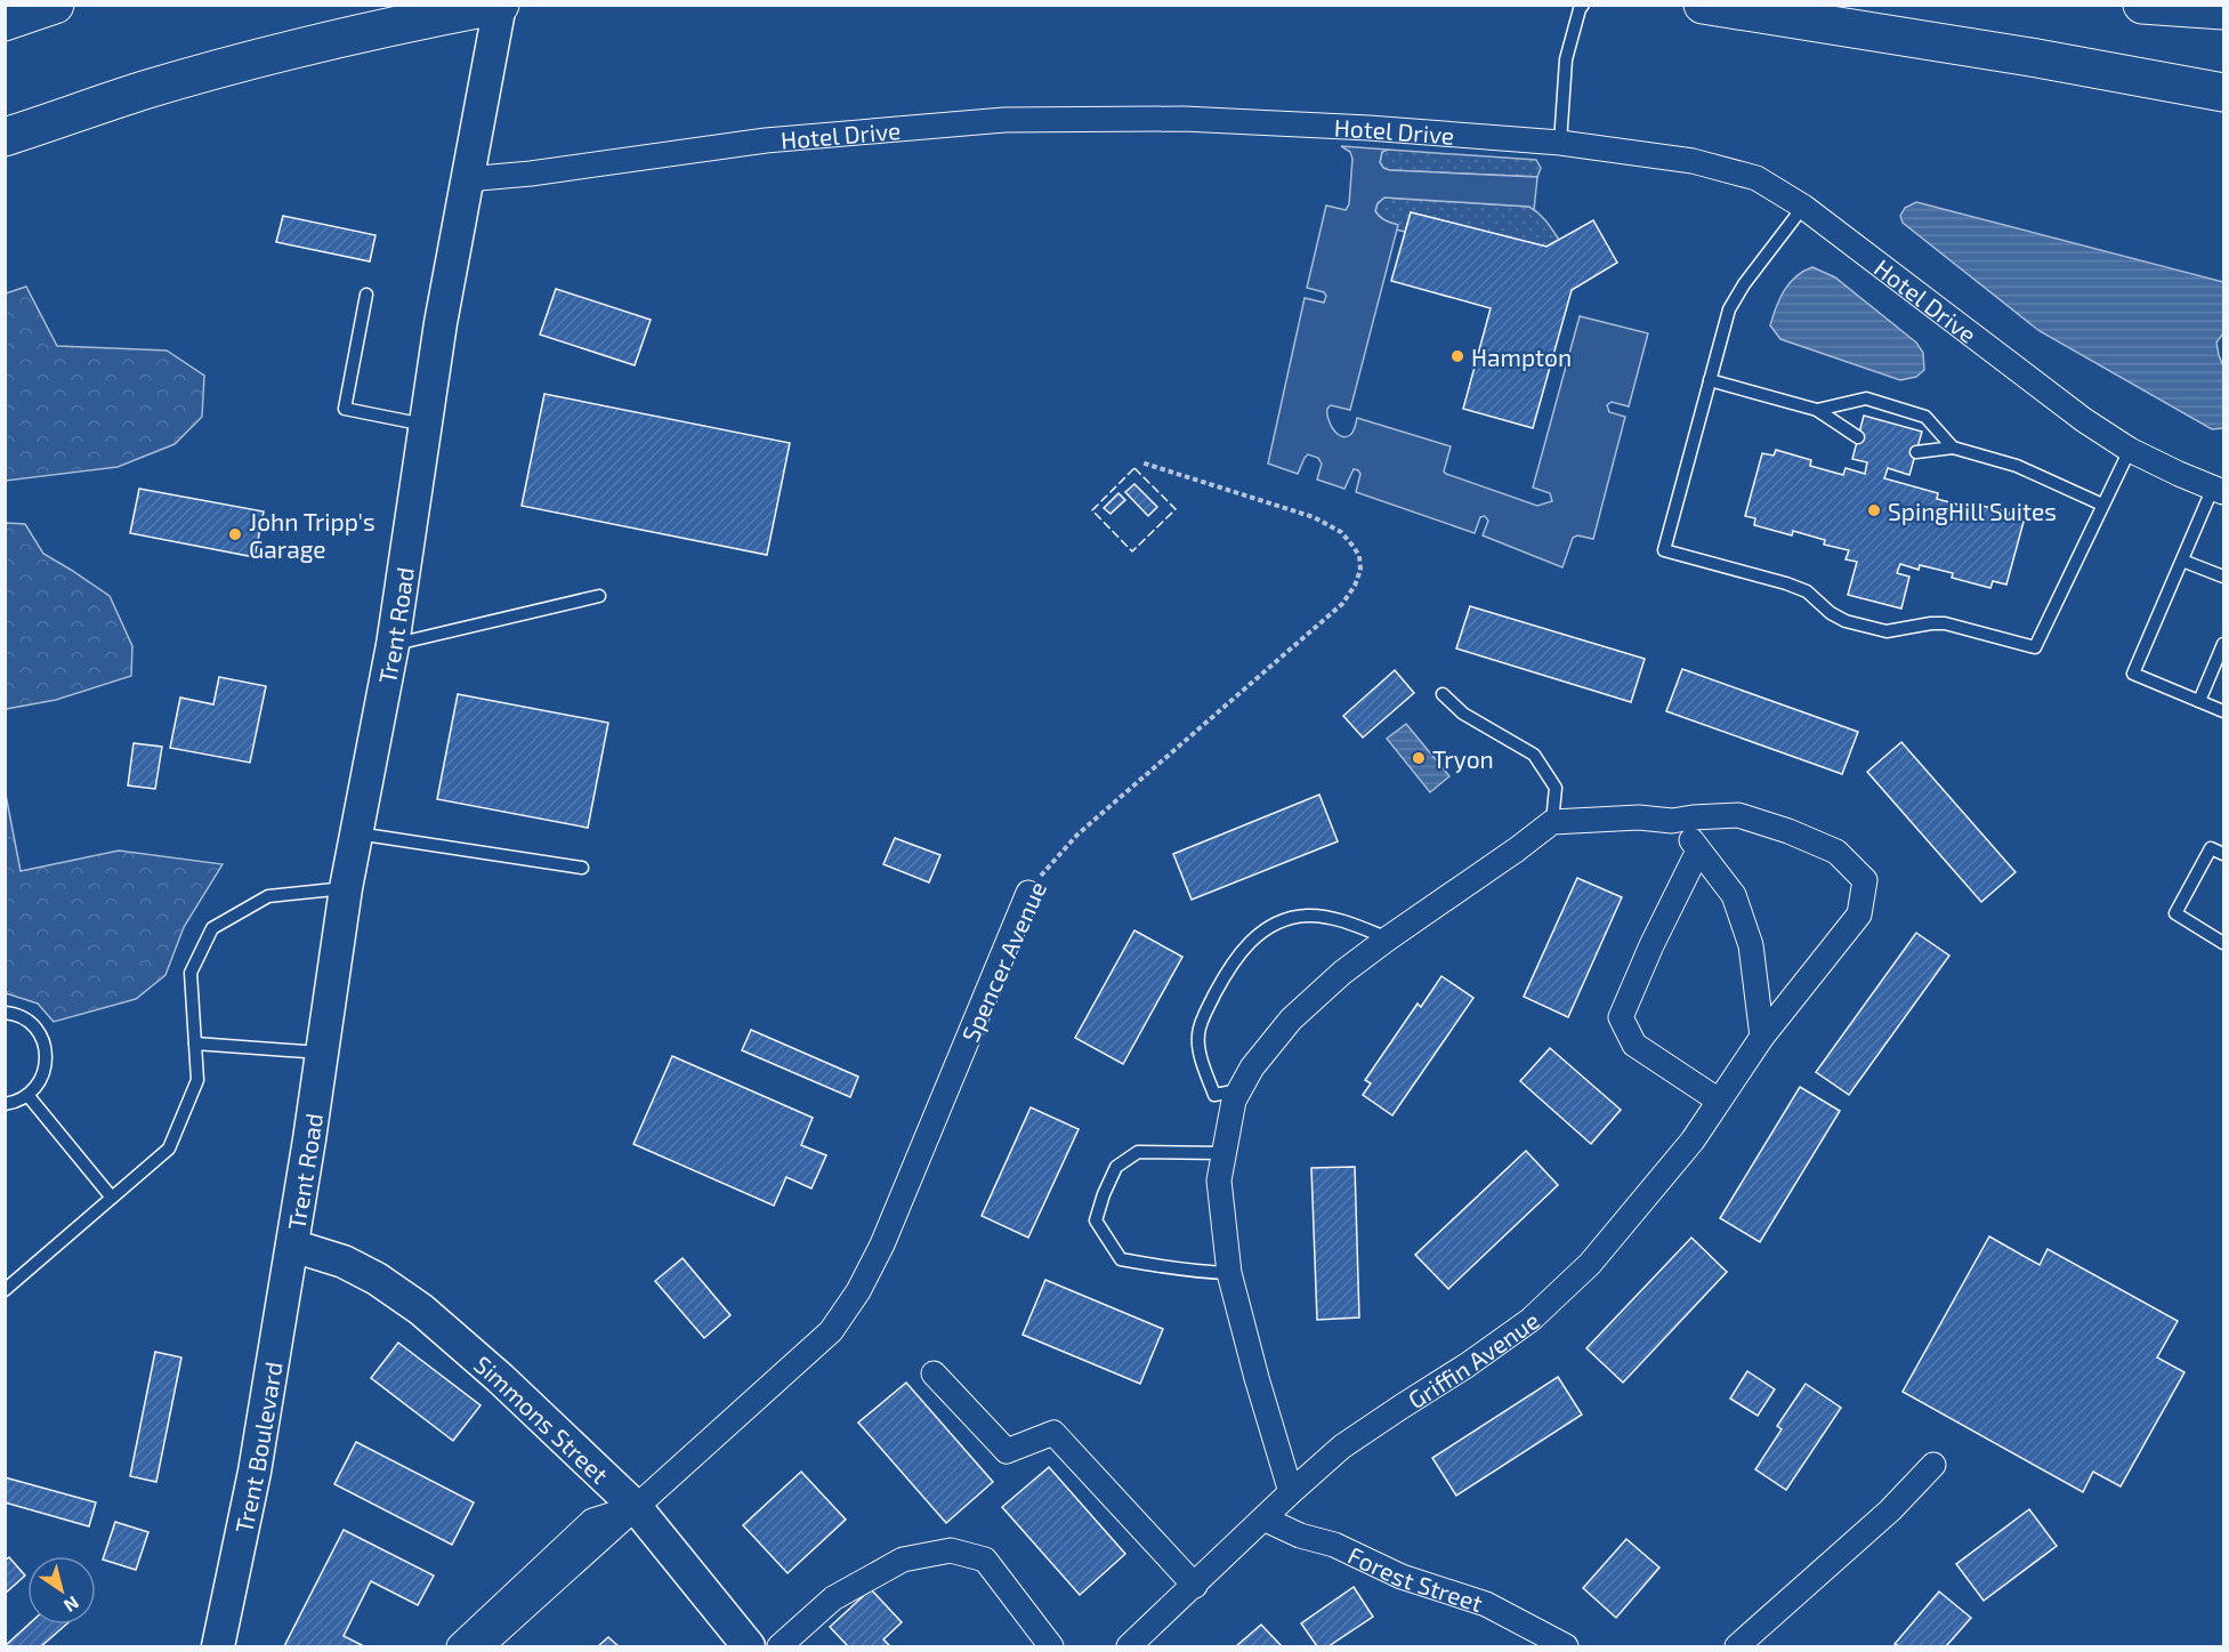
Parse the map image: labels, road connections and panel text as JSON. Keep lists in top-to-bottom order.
{
  "streets": {
    "street": [
      "Hotel Drive",
      "Trent Road",
      "Spencer Avenue",
      "Griffin Avenue",
      "Simmons Street",
      "Trent Boulevard",
      "Forest Street"
    ]
  },
  "crossings": [
    ["Hotel Drive", "Trent Road"],
    ["Trent Road", "Simmons Street"],
    ["Trent Road", "Trent Boulevard"],
    ["Spencer Avenue", "Simmons Street"],
    ["Griffin Avenue", "Forest Street"],
    ["Simmons Street", "Trent Boulevard"]
  ],
  "places": [
    "Hampton",
    "SpingHill Suites",
    "John Tripp's Garage",
    "Tryon"
  ],
  "north": "bottom right"
}
